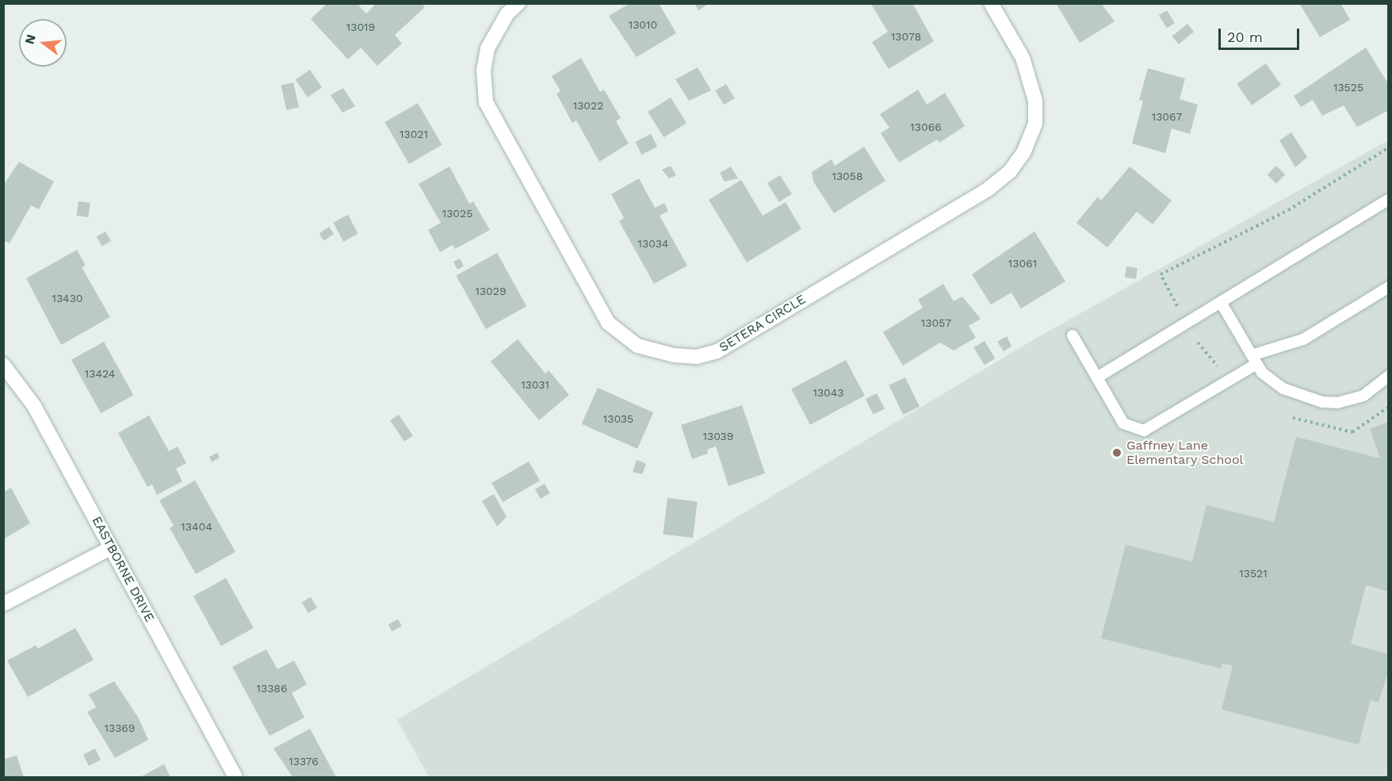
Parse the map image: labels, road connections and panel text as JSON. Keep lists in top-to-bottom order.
{
  "streets": {
    "street": ["SETERA CIRCLE", "EASTBORNE DRIVE"]
  },
  "places": ["Gaffney Lane Elementary School"],
  "house_numbers": [
    "13010",
    "13019",
    "13078",
    "13525",
    "13022",
    "13067",
    "13066",
    "13021",
    "13058",
    "13025",
    "13034",
    "13061",
    "13029",
    "13430",
    "13057",
    "13424",
    "13031",
    "13043",
    "13035",
    "13039",
    "13404",
    "13521",
    "13386",
    "13369",
    "13376"
  ],
  "scale_bar": "20 m",
  "north": "left"
}
